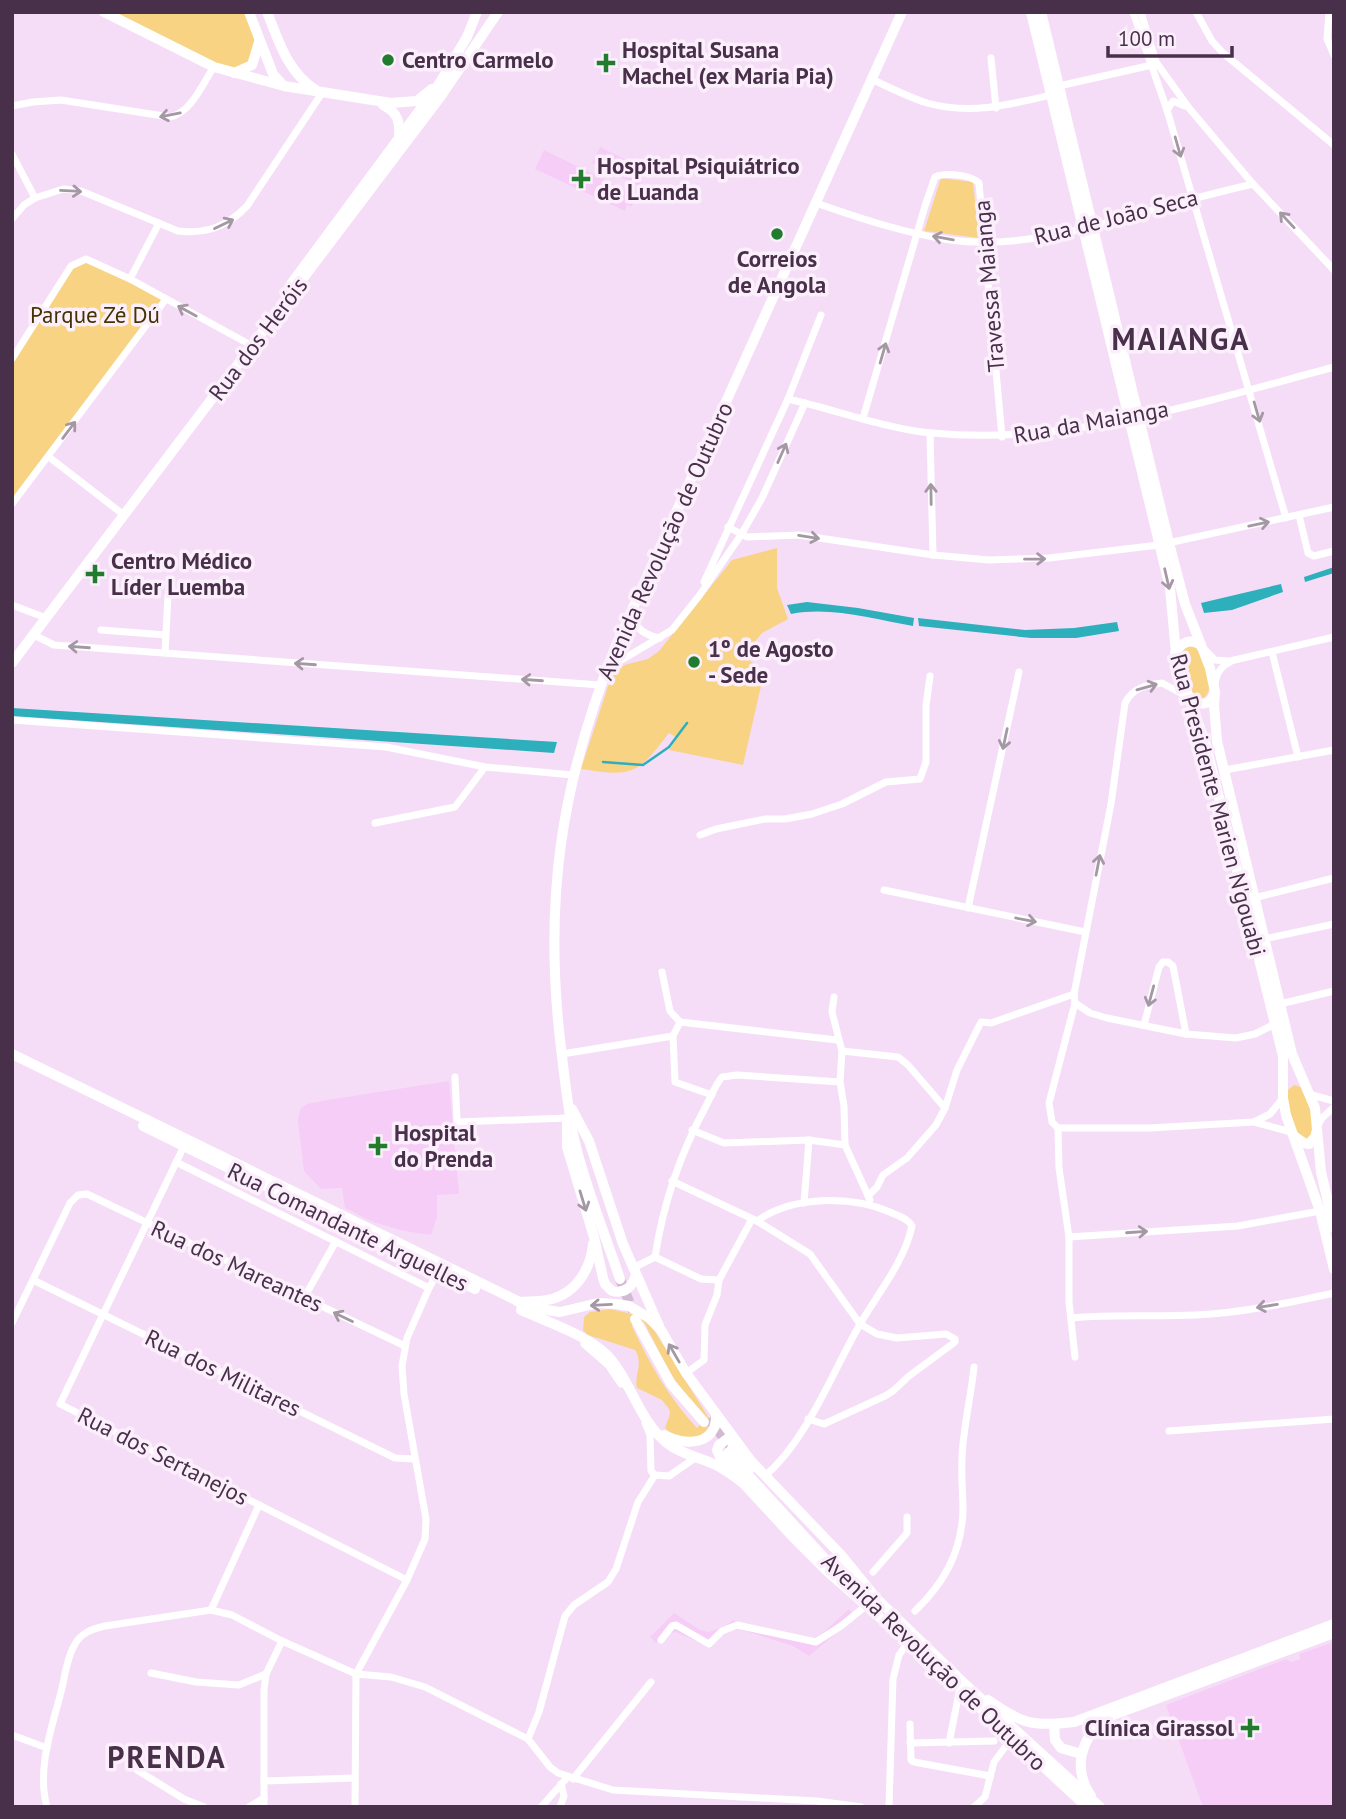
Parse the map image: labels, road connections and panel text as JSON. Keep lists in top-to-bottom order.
{
  "streets": {
    "main road": ["Rua dos Heróis", "Avenida Revolução de Outubro", "Rua Comandante Arguelles"],
    "street": [
      "Rua de João Seca",
      "Travessa Maianga",
      "Rua da Maianga",
      "Rua Presidente Marien N'gouabi",
      "Rua dos Mareantes",
      "Rua dos Militares",
      "Rua dos Sertanejos"
    ]
  },
  "crossings": [
    ["Rua de João Seca", "Travessa Maianga"],
    ["Rua de João Seca", "Avenida Revolução de Outubro"],
    ["Rua de João Seca", "Rua Presidente Marien N'gouabi"],
    ["Travessa Maianga", "Rua da Maianga"],
    ["Rua da Maianga", "Rua Presidente Marien N'gouabi"],
    ["Avenida Revolução de Outubro", "Rua Comandante Arguelles"],
    ["Rua Comandante Arguelles", "Rua dos Sertanejos"],
    ["Rua dos Mareantes", "Rua dos Militares"],
    ["Rua dos Mareantes", "Rua dos Sertanejos"],
    ["Rua dos Militares", "Rua dos Sertanejos"]
  ],
  "districts": ["MAIANGA", "PRENDA"],
  "parks": ["Parque Zé Dú"],
  "places": {
    "other": ["Centro Carmelo", "Correios de Angola", "1º de Agosto - Sede"],
    "health": [
      "Hospital Susana Machel (ex Maria Pia)",
      "Hospital Psiquiátrico de Luanda",
      "Centro Médico Líder Luemba",
      "Hospital do Prenda",
      "Clínica Girassol"
    ]
  },
  "scale_bar": "100 m"
}
